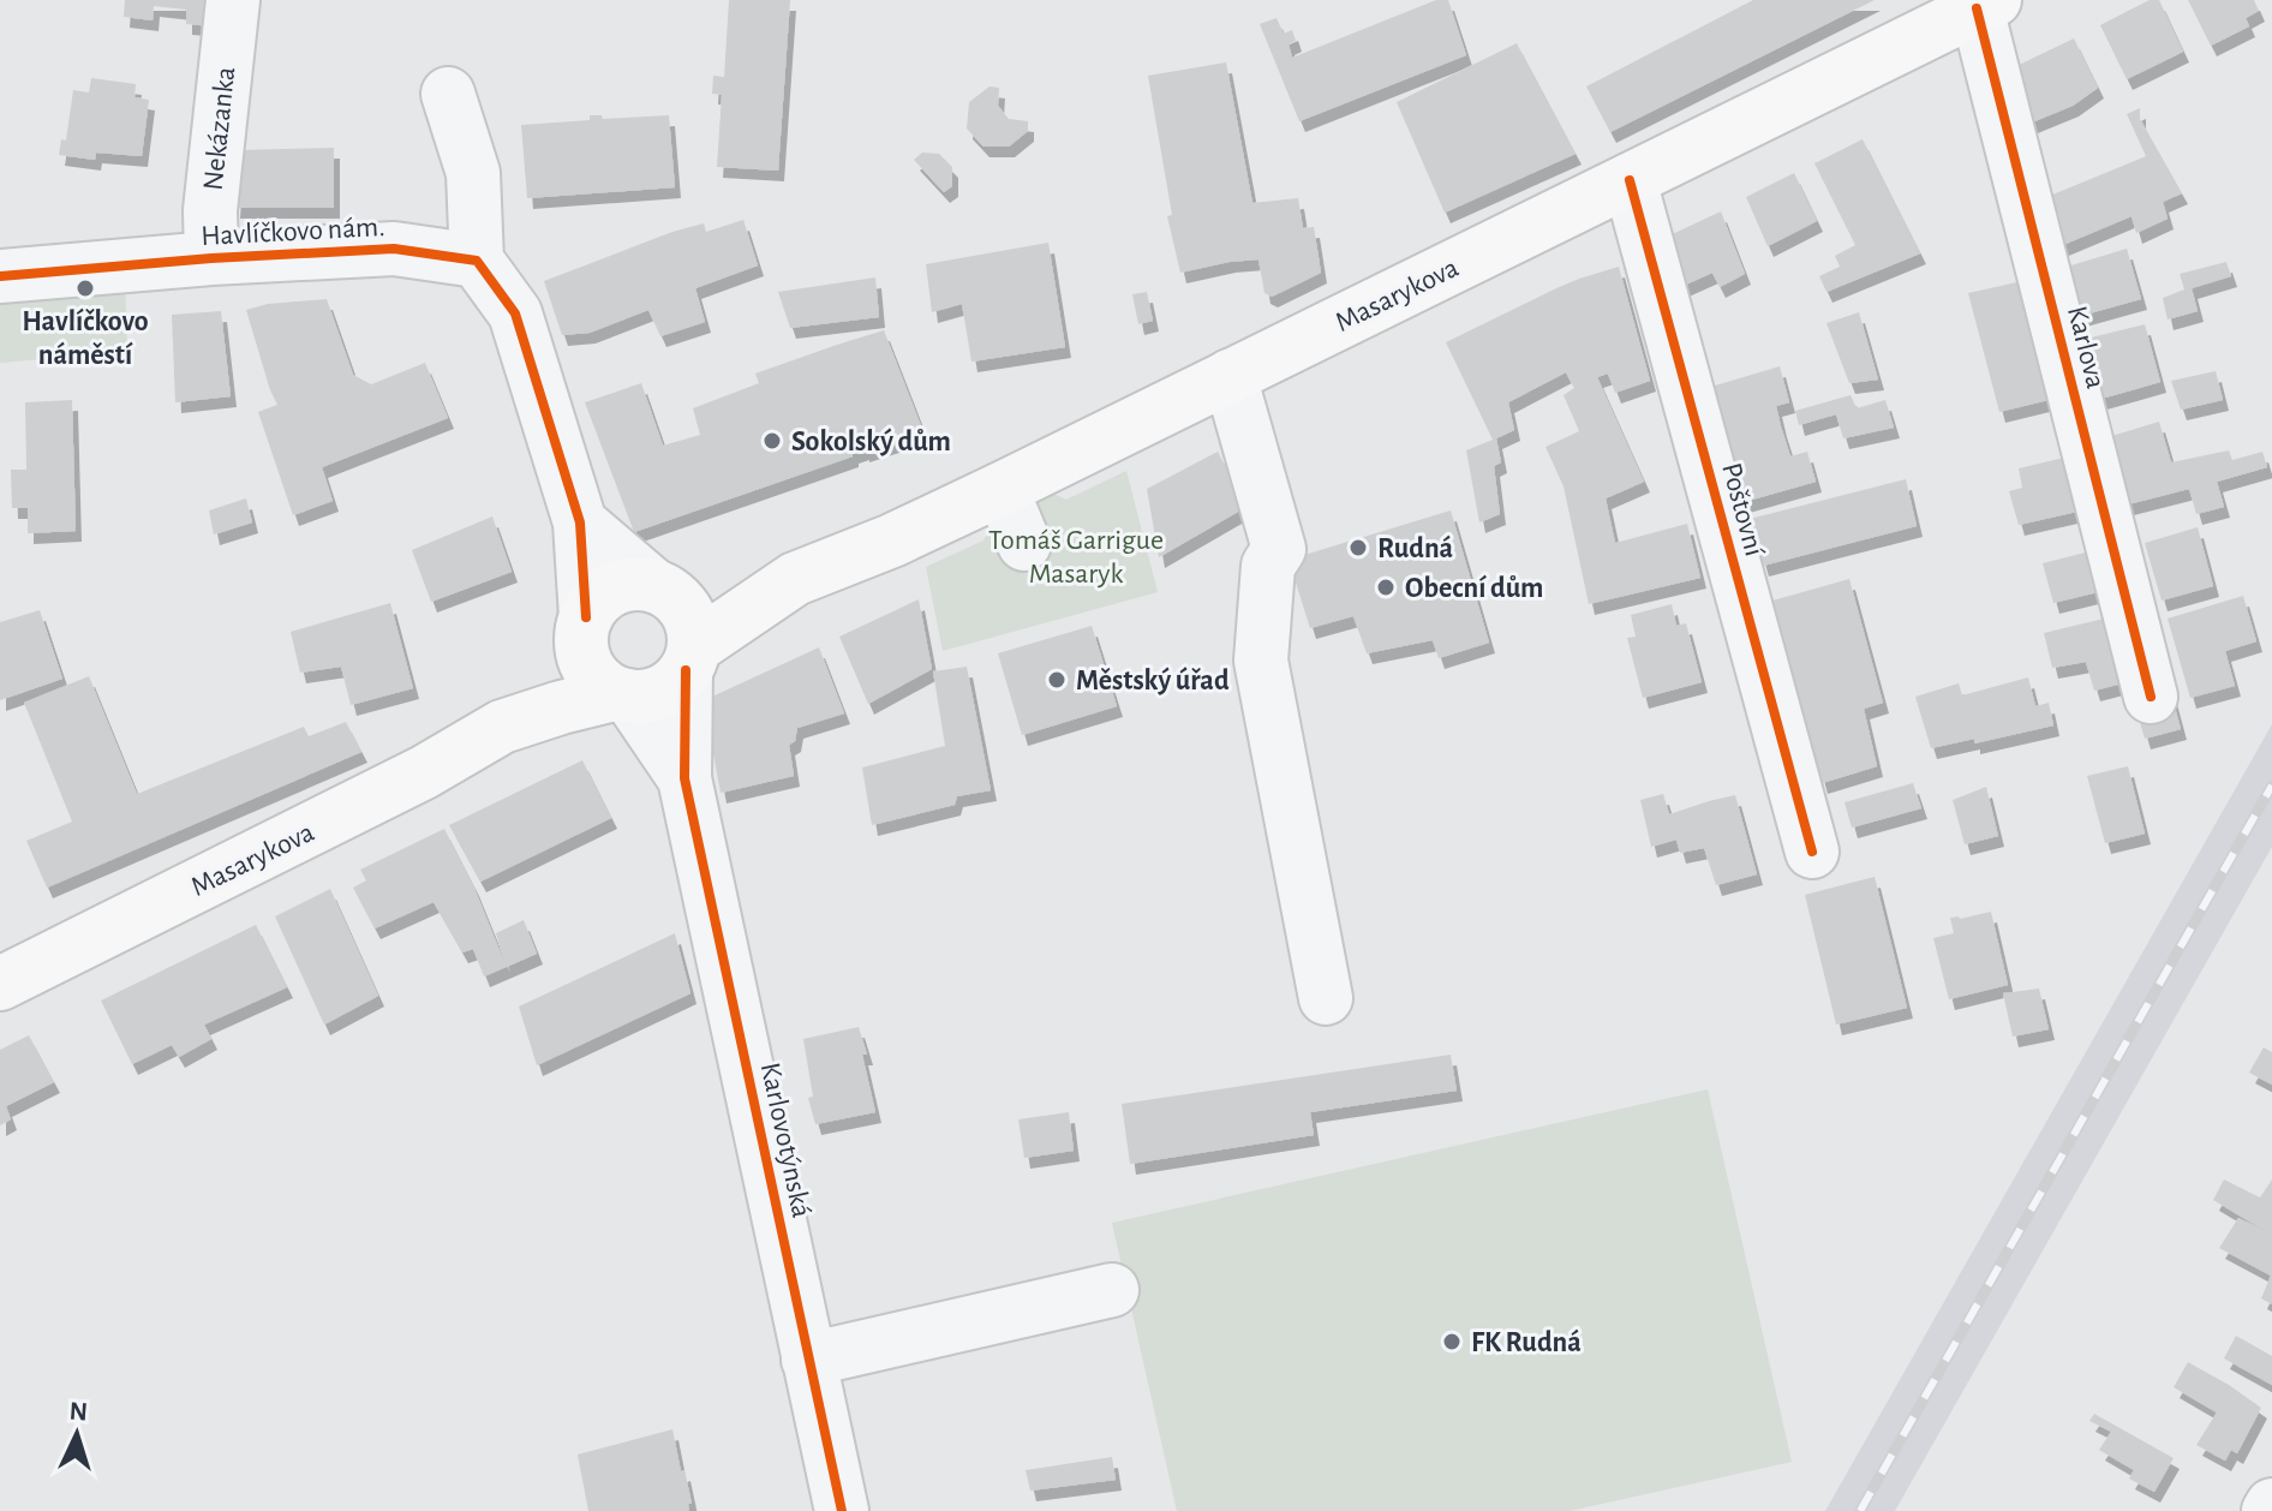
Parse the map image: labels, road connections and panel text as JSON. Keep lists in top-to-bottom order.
{
  "streets": {
    "main road": ["Masarykova"],
    "street": [
      "Nekázanka",
      "Havlíčkovo nám.",
      "Karlova",
      "Poštovní",
      "Karlovotýnská"
    ]
  },
  "crossings": [
    ["Nekázanka", "Havlíčkovo nám."],
    ["Masarykova", "Karlova"],
    ["Masarykova", "Poštovní"]
  ],
  "parks": ["Tomáš Garrigue Masaryk"],
  "places": [
    "Havlíčkovo náměstí",
    "Sokolský dům",
    "Rudná",
    "Obecní dům",
    "Městský úřad",
    "FK Rudná"
  ],
  "north": "top"
}
